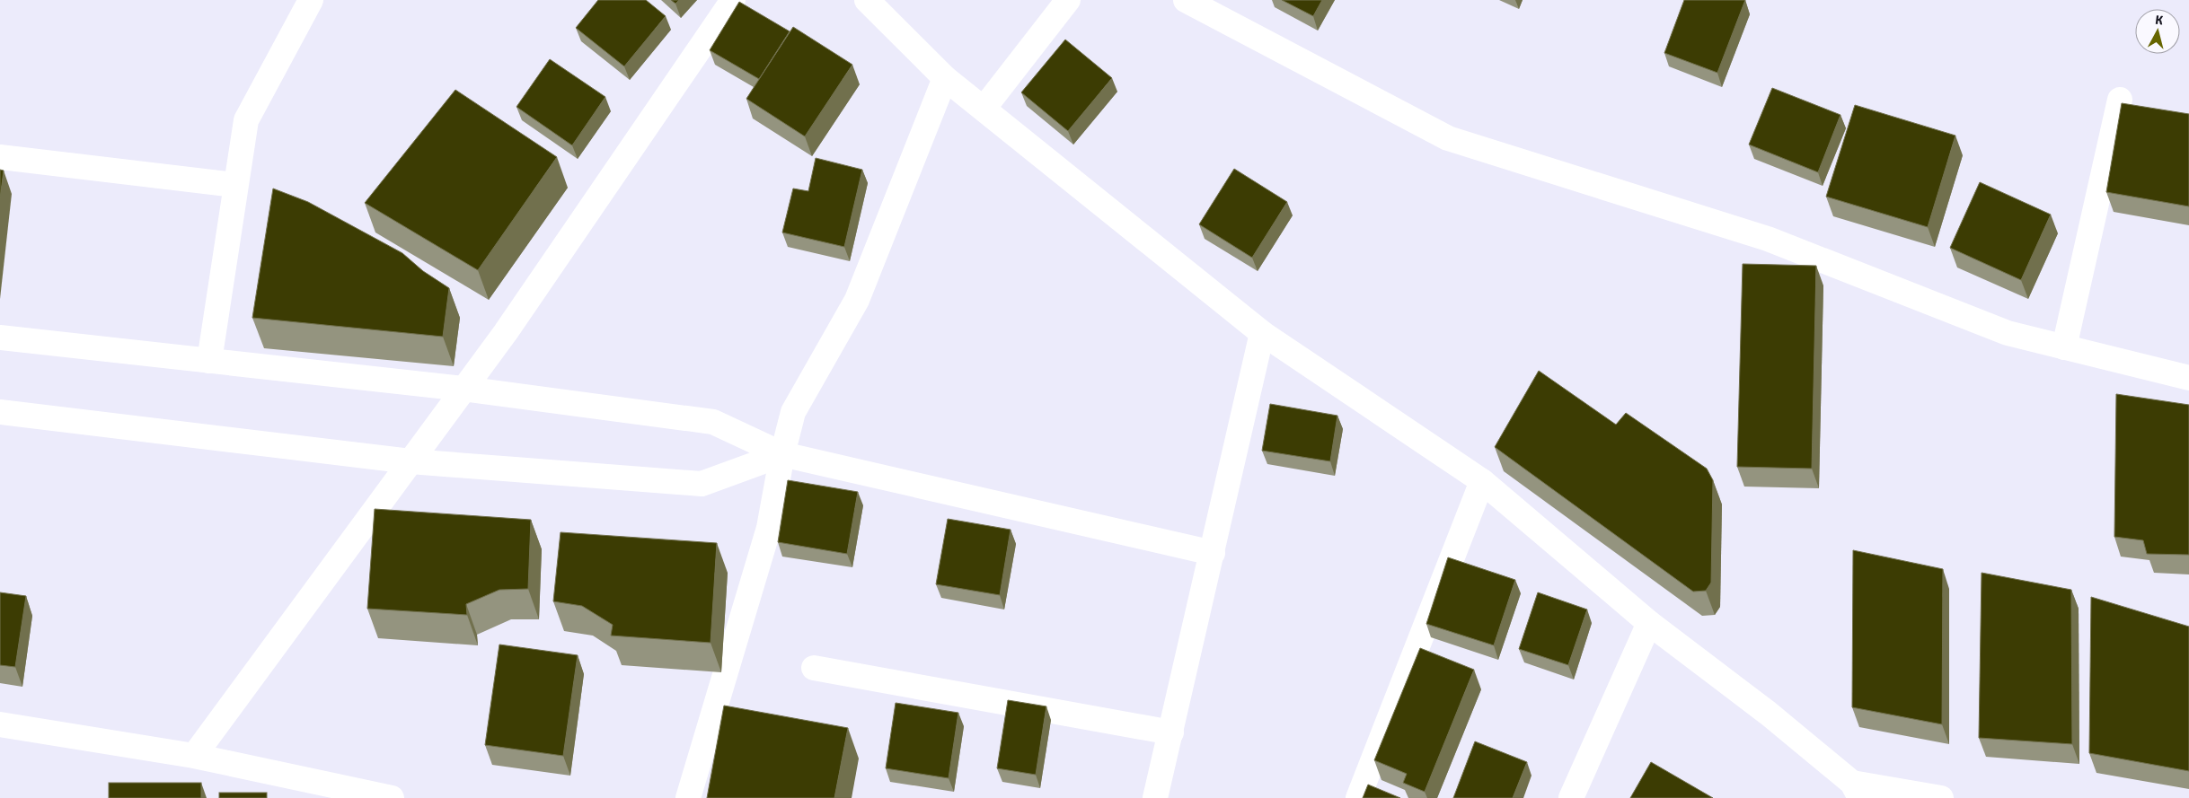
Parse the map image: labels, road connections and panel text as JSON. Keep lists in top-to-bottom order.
{
  "north": "top"
}
